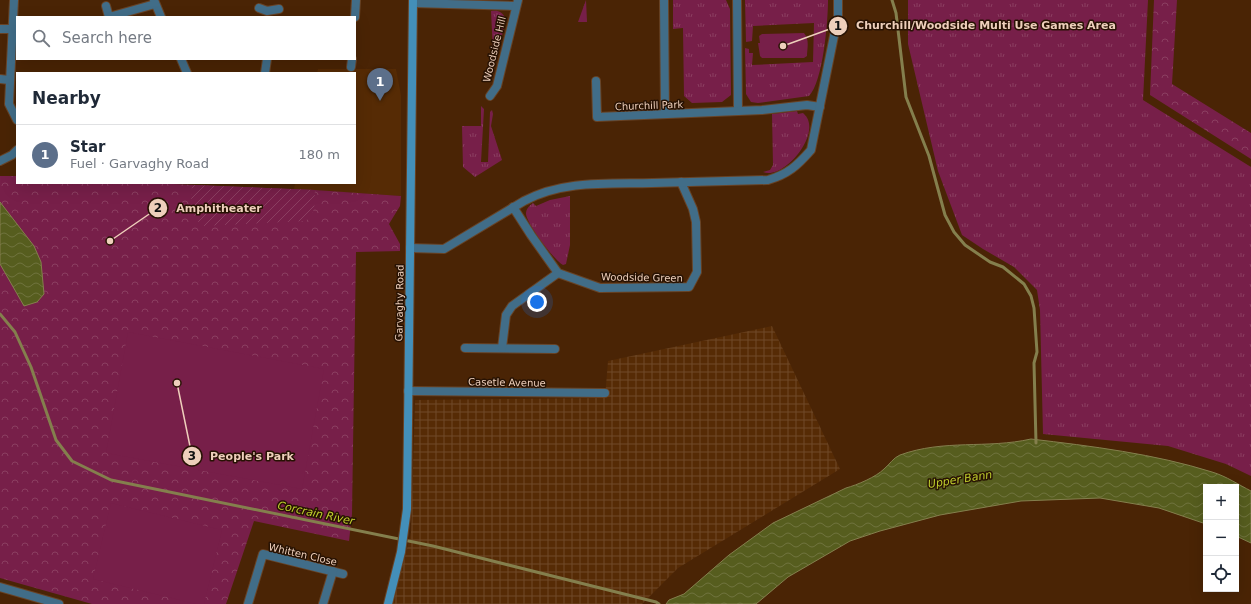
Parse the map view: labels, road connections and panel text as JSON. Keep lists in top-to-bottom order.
{
  "streets": {
    "main road": ["Garvaghy Road"],
    "street": [
      "Woodside Hill",
      "Churchill Park",
      "Woodside Green",
      "Casetle Avenue",
      "Whitten Close"
    ]
  },
  "crossings": [
    ["Woodside Hill", "Garvaghy Road"],
    ["Garvaghy Road", "Casetle Avenue"]
  ],
  "water": ["Upper Bann", "Corcrain River"],
  "places": ["Churchill/Woodside Multi Use Games Area", "Amphitheater", "People's Park"],
  "page": {
    "search": "Search here",
    "pins": "1",
    "heading": "Nearby",
    "list": [
      {
        "mark": "1",
        "name": "Star",
        "note": "Fuel · Garvaghy Road",
        "value": "180 m"
      }
    ],
    "map_buttons": ["+", "−"]
  }
}
